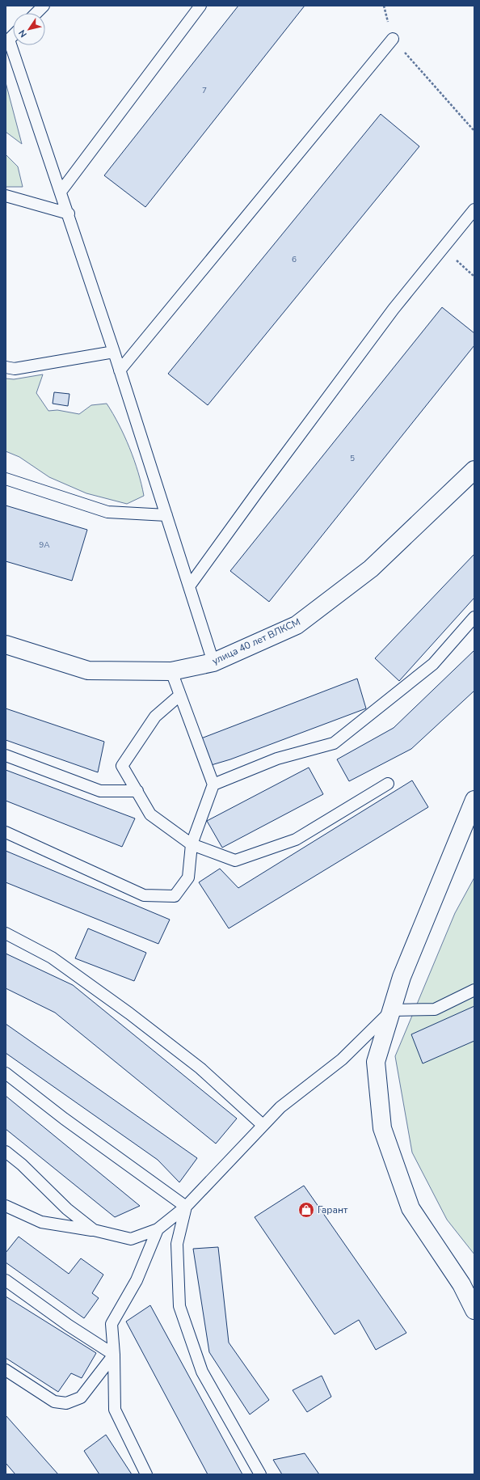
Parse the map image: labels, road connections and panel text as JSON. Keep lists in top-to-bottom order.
{
  "streets": {
    "street": ["улица 40 лет ВЛКСМ"]
  },
  "places": {
    "shop": ["Гарант"]
  },
  "house_numbers": [
    "7",
    "6",
    "5",
    "9А"
  ],
  "north": "bottom left"
}
